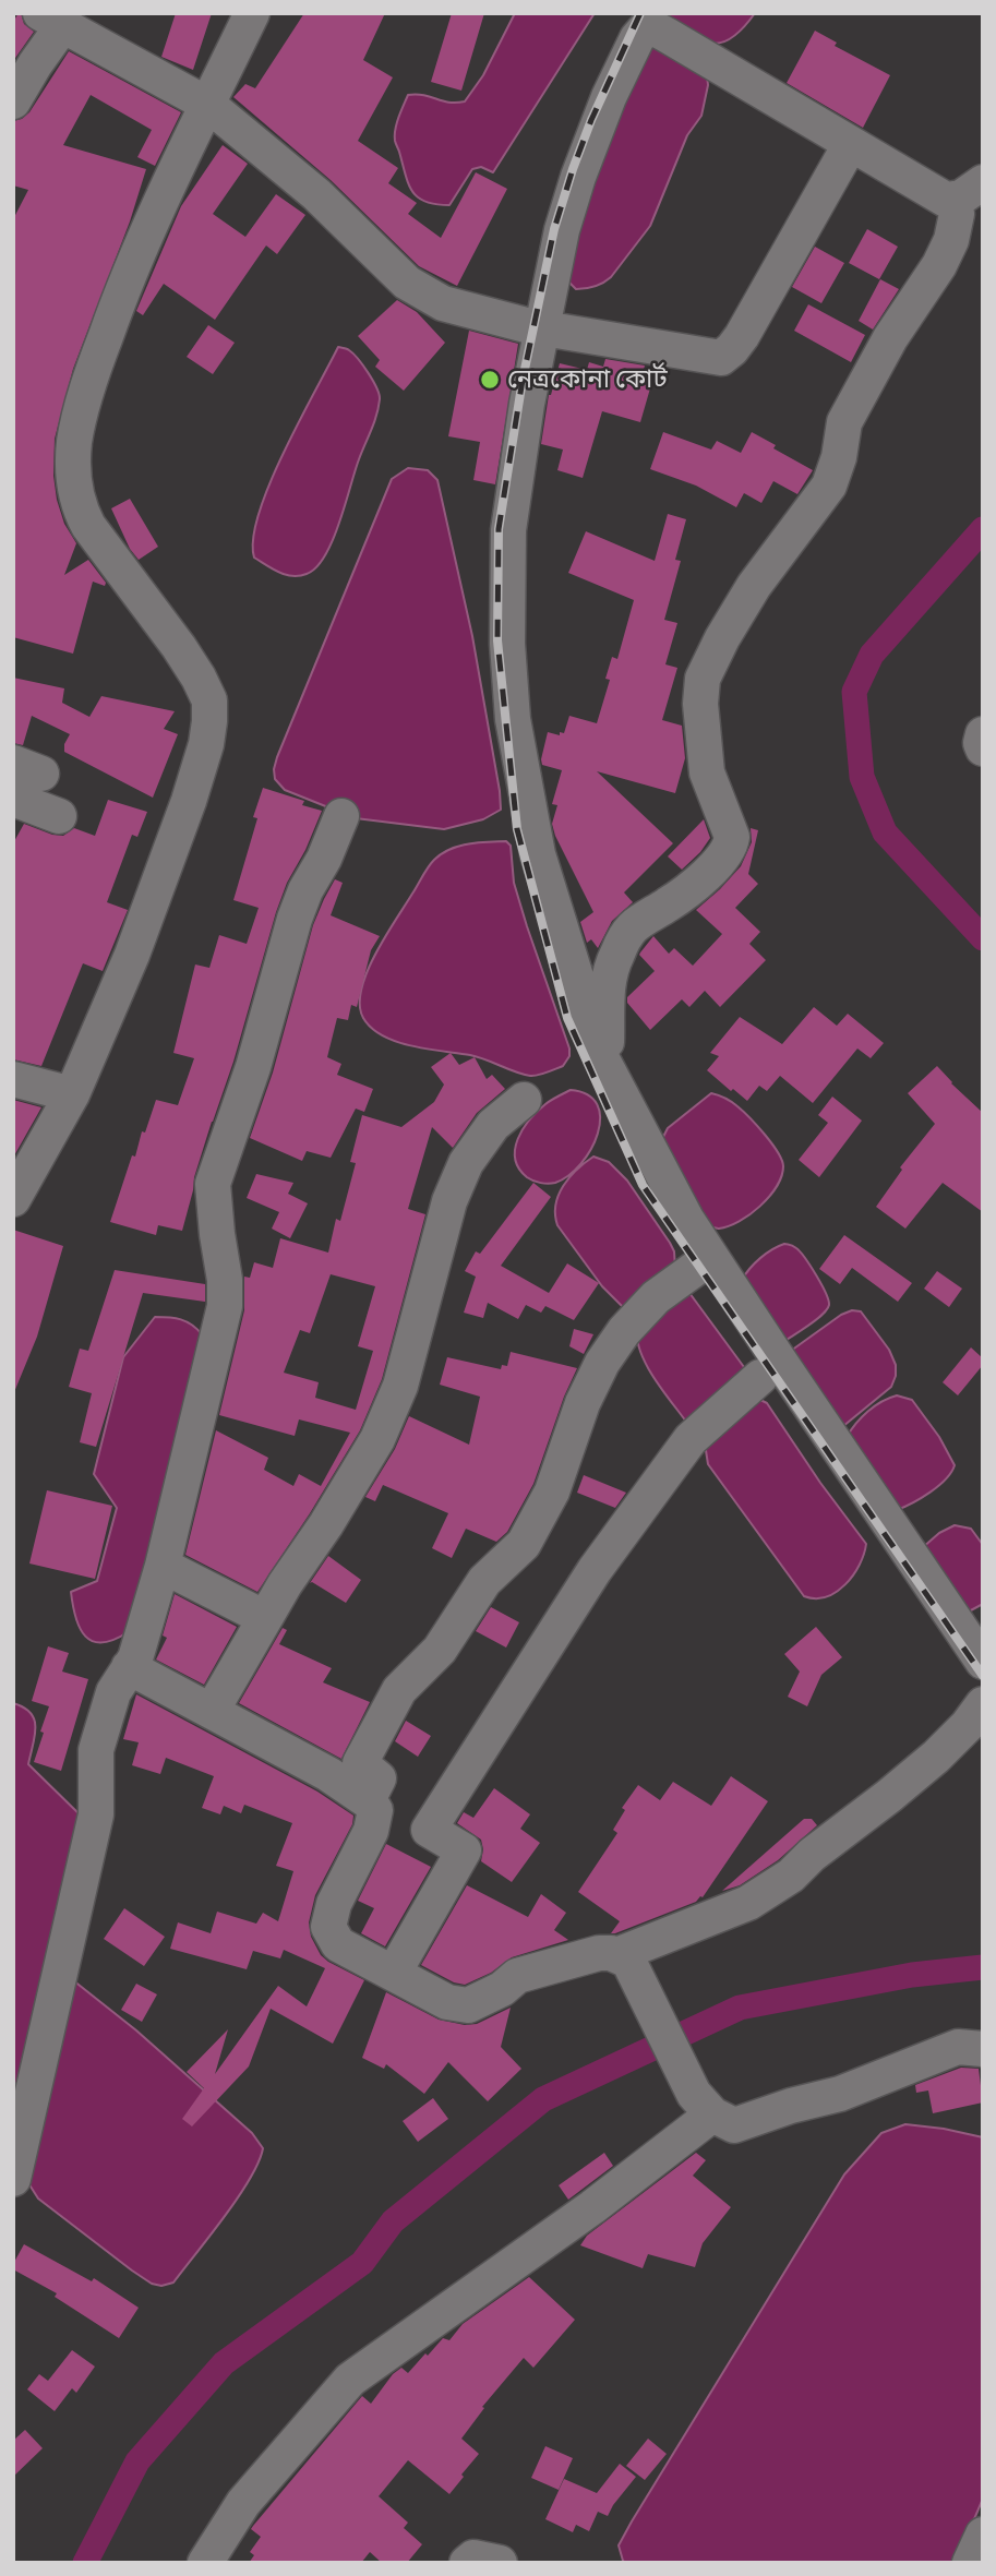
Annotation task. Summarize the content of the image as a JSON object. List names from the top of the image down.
{
  "places": ["নেত্রকোনা কোর্ট"]
}
